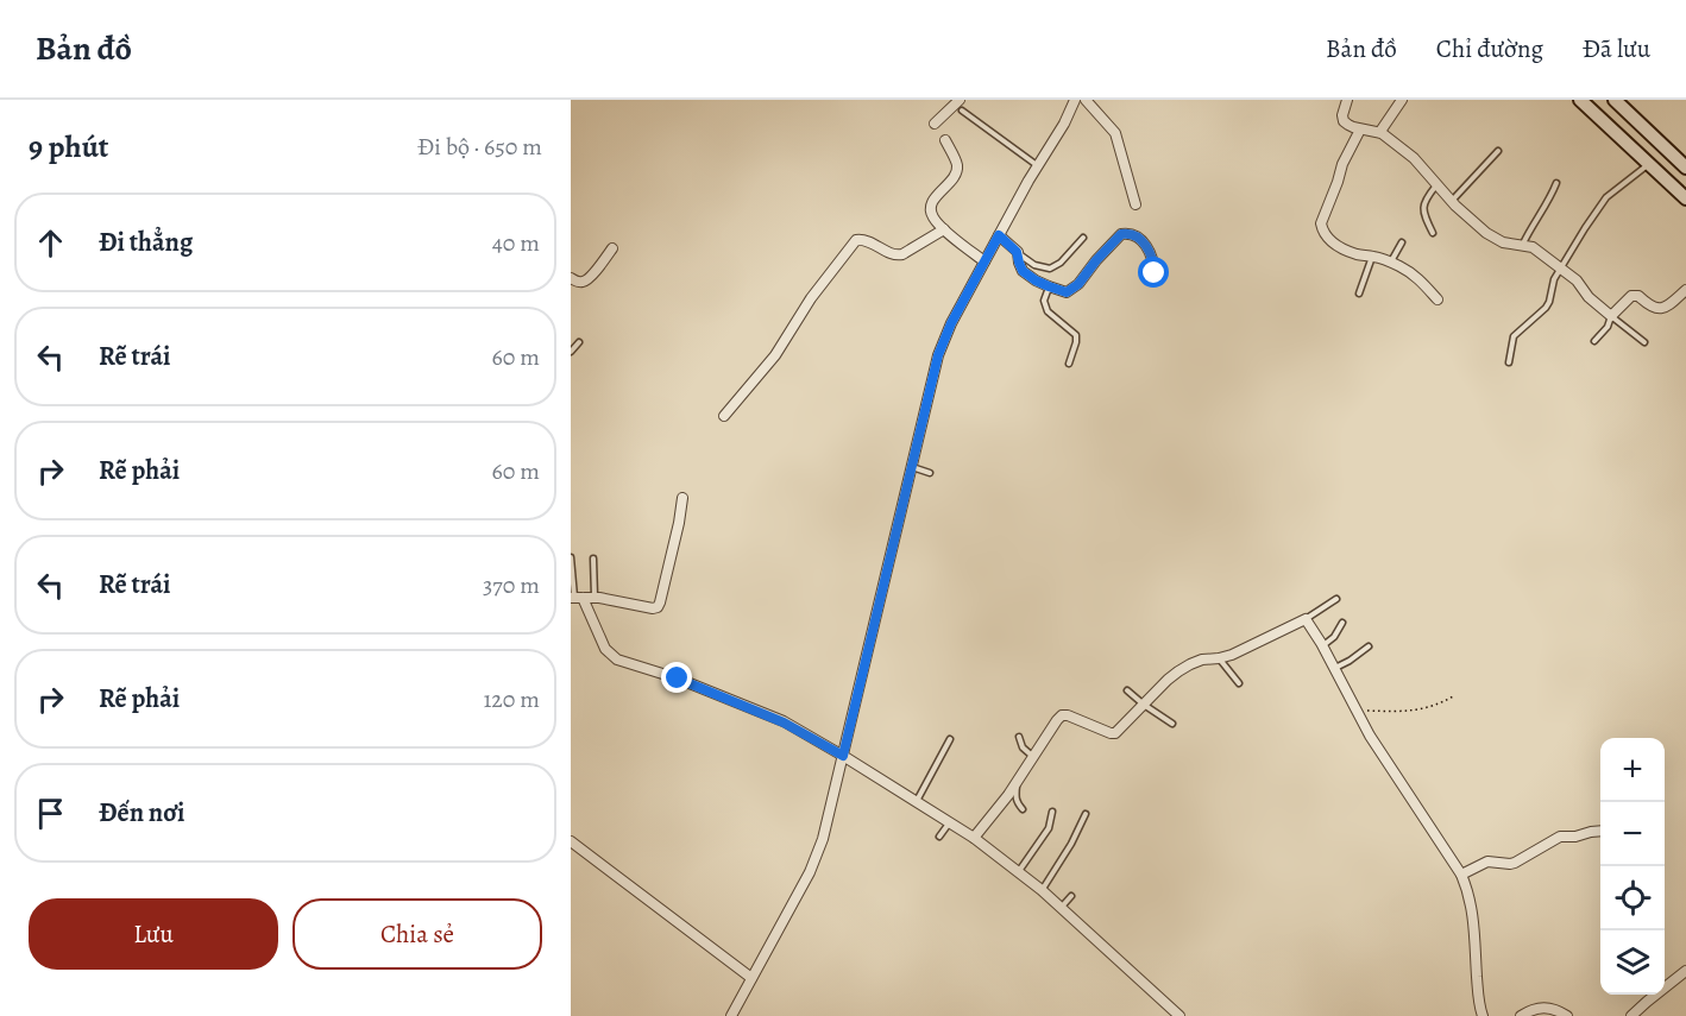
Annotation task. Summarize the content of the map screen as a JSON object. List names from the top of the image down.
{
  "page": {
    "header": "Bản đồ",
    "nav": ["Bản đồ", "Chỉ đường", "Đã lưu"],
    "heading": ["9 phút", "Đi bộ · 650 m"],
    "list": [
      ["Đi thẳng", "40 m"],
      ["Rẽ trái", "60 m"],
      ["Rẽ phải", "60 m"],
      ["Rẽ trái", "370 m"],
      ["Rẽ phải", "120 m"],
      "Đến nơi"
    ],
    "map_buttons": ["+", "−"],
    "buttons": ["Lưu", "Chia sẻ"]
  }
}
